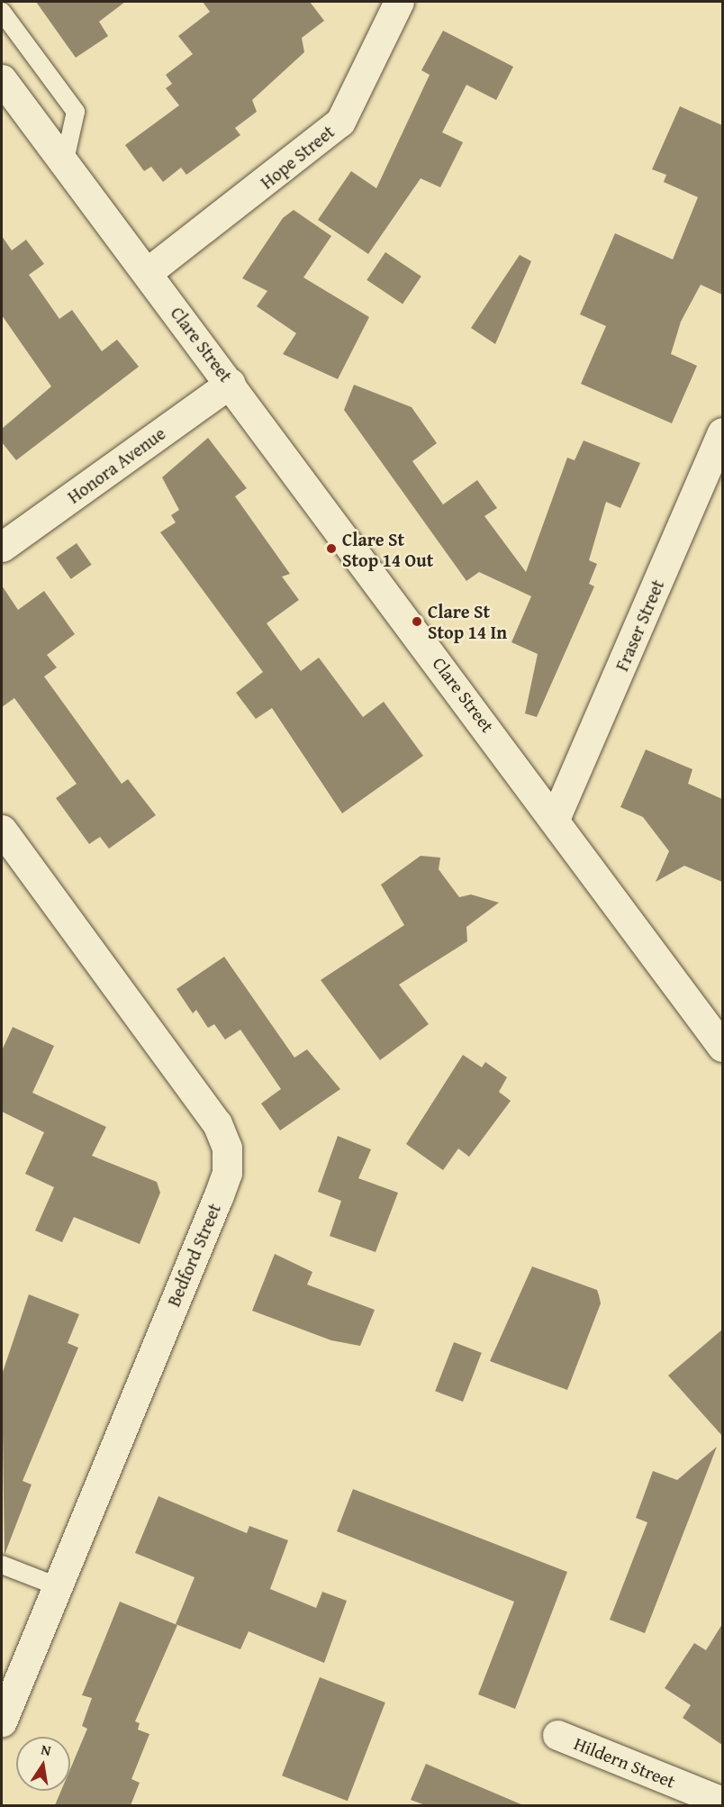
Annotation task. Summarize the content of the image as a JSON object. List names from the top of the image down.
{
  "streets": {
    "street": [
      "Hope Street",
      "Clare Street",
      "Honora Avenue",
      "Fraser Street",
      "Bedford Street",
      "Hildern Street"
    ]
  },
  "crossings": [
    ["Hope Street", "Clare Street"],
    ["Clare Street", "Honora Avenue"],
    ["Clare Street", "Fraser Street"]
  ],
  "places": ["Clare St Stop 14 Out", "Clare St Stop 14 In"],
  "north": "top"
}
